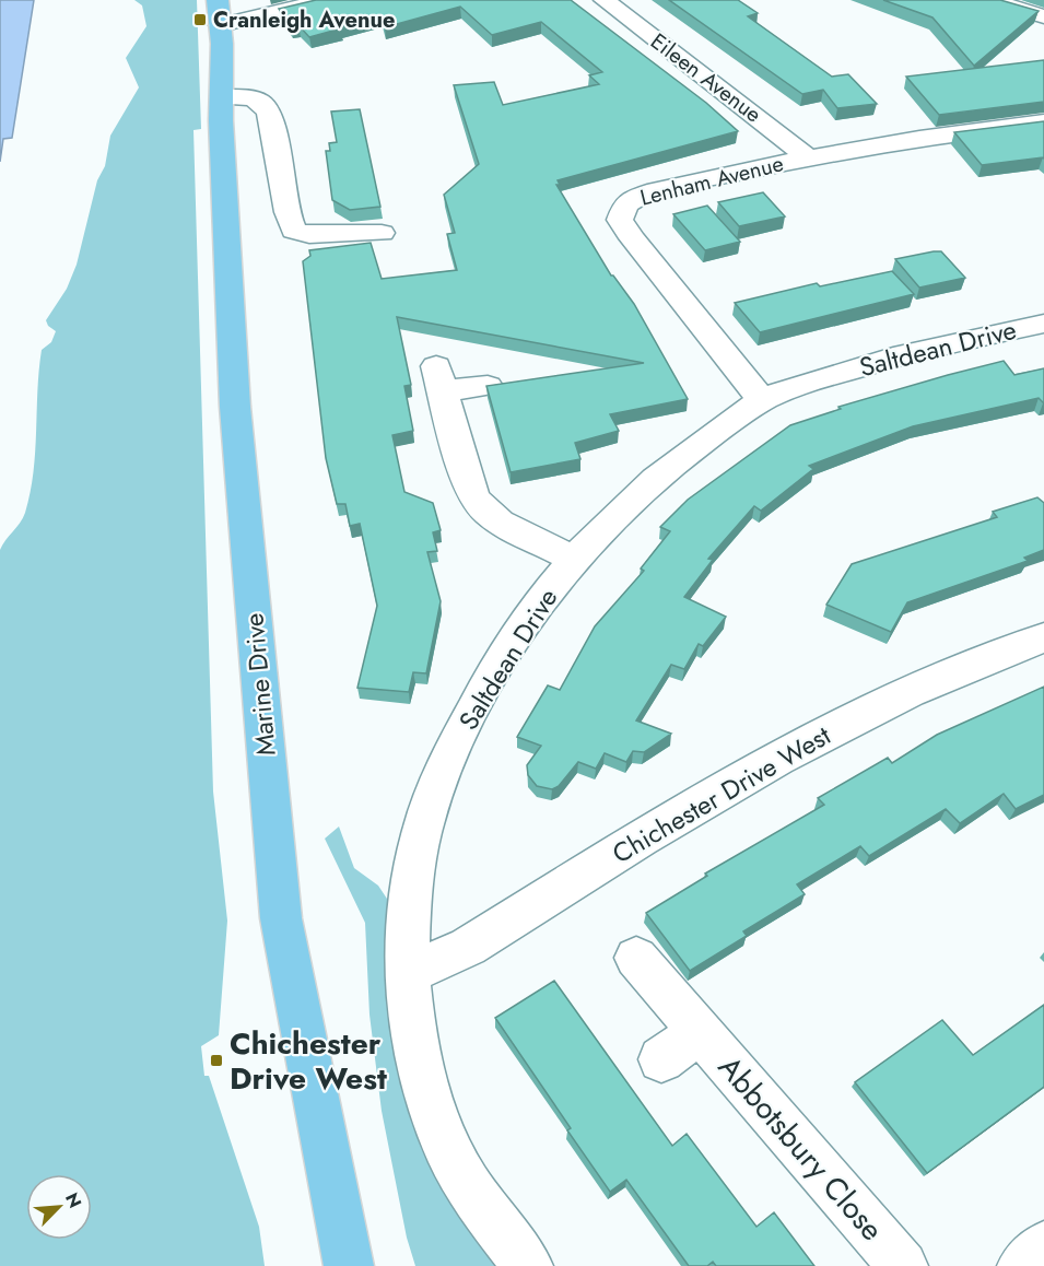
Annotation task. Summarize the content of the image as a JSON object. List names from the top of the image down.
{
  "streets": {
    "main road": ["Marine Drive"],
    "street": [
      "Eileen Avenue",
      "Lenham Avenue",
      "Saltdean Drive",
      "Chichester Drive West",
      "Abbotsbury Close"
    ]
  },
  "crossings": [
    ["Eileen Avenue", "Lenham Avenue"],
    ["Lenham Avenue", "Saltdean Drive"],
    ["Saltdean Drive", "Chichester Drive West"]
  ],
  "places": {
    "transit": ["Cranleigh Avenue", "Chichester Drive West"]
  },
  "north": "top right"
}
